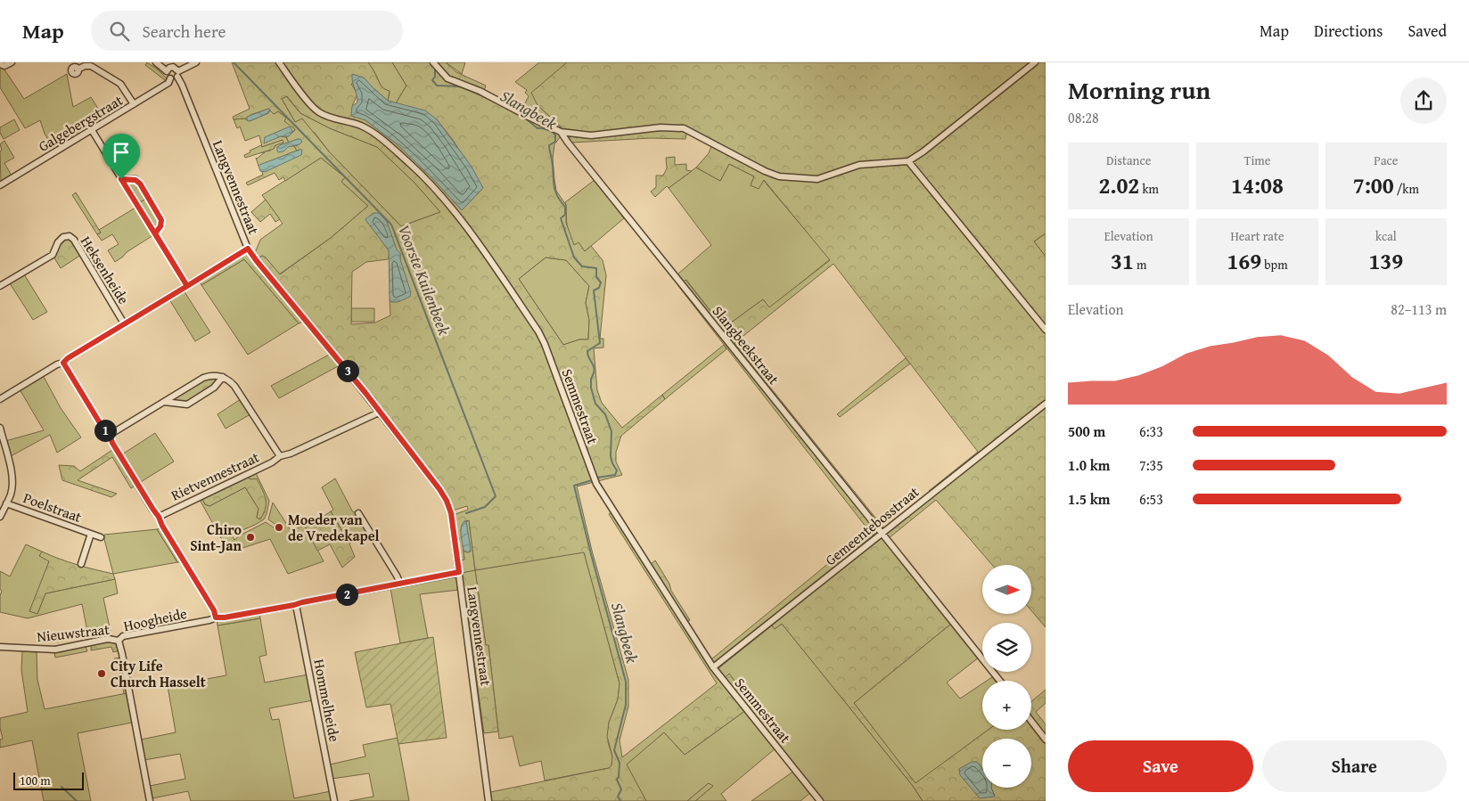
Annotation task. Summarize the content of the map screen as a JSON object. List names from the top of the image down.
{
  "streets": {
    "street": [
      "Galgebergstraat",
      "Langvennestraat",
      "Heksenheide",
      "Slangbeekstraat",
      "Semmestraat",
      "Rietvennestraat",
      "Poelstraat",
      "Gemeentebosstraat",
      "Hoogheide",
      "Nieuwstraat",
      "Hommelheide"
    ]
  },
  "crossings": [
    ["Langvennestraat", "Rietvennestraat"],
    ["Langvennestraat", "Hoogheide"],
    ["Slangbeekstraat", "Gemeentebosstraat"],
    ["Semmestraat", "Gemeentebosstraat"],
    ["Hoogheide", "Nieuwstraat"],
    ["Hoogheide", "Hommelheide"]
  ],
  "water": ["Slangbeek", "Voorste Kuilenbeek"],
  "places": ["Moeder van de Vredekapel", "Chiro Sint-Jan", "City Life Church Hasselt"],
  "scale_bar": "100 m",
  "north": "right",
  "page": {
    "header": "Map",
    "search": "Search here",
    "nav": ["Map", "Directions", "Saved"],
    "heading": ["Morning run", "08:28"],
    "stats": [
      ["Distance", "2.02 km"],
      ["Time", "14:08"],
      ["Pace", "7:00 /km"],
      ["Elevation", "31 m"],
      ["Heart rate", "169 bpm"],
      ["kcal", "139"]
    ],
    "chart": ["Elevation", "82–113 m"],
    "pins": ["3", "1", "2"],
    "list": [
      {
        "name": "500 m",
        "note": "6:33"
      },
      {
        "name": "1.0 km",
        "note": "7:35"
      },
      {
        "name": "1.5 km",
        "note": "6:53"
      }
    ],
    "map_buttons": ["+", "−"],
    "buttons": ["Save", "Share"],
    "scale": "100 m"
  }
}
